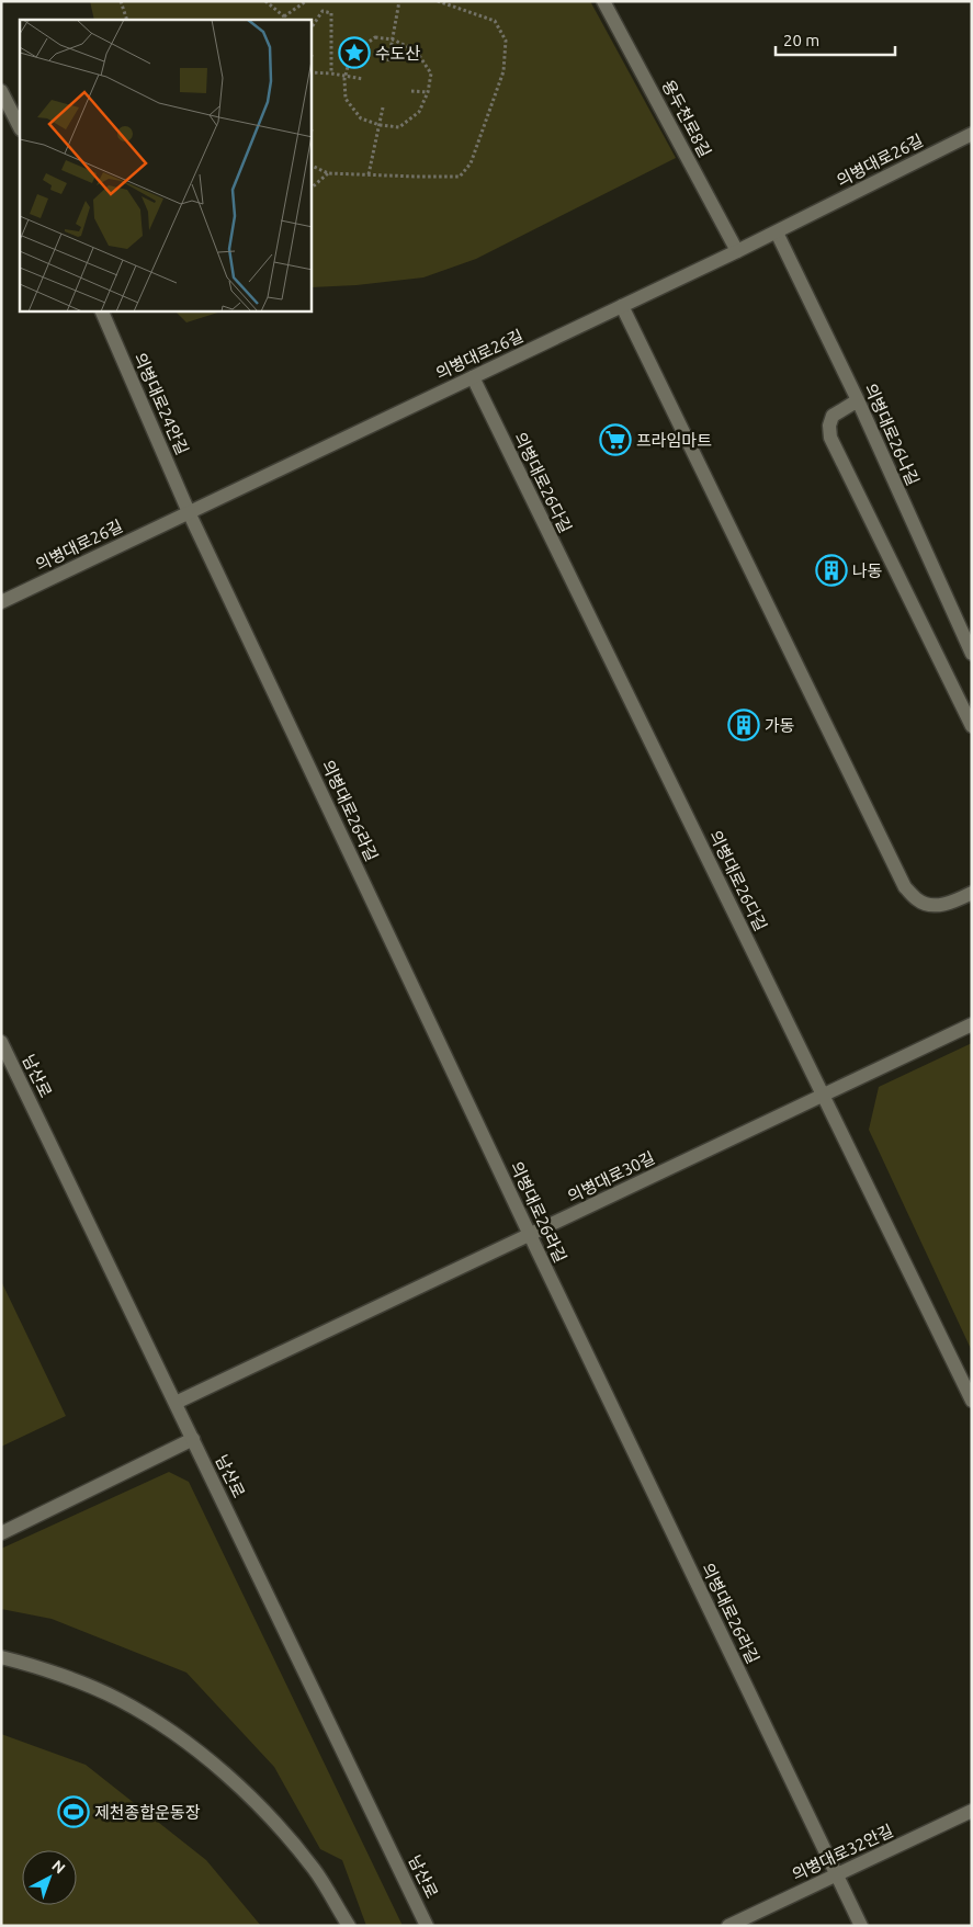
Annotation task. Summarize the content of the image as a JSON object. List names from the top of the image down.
{
  "streets": {
    "street": [
      "용두천로8길",
      "의병대로26길",
      "의병대로24안길",
      "의병대로26나길",
      "의병대로26다길",
      "의병대로26라길",
      "남산로",
      "의병대로30길",
      "의병대로32안길"
    ]
  },
  "crossings": [
    ["용두천로8길", "의병대로26길"],
    ["의병대로26길", "의병대로24안길"],
    ["의병대로26길", "의병대로26나길"],
    ["의병대로26길", "의병대로26다길"],
    ["의병대로26길", "의병대로26라길"],
    ["의병대로24안길", "의병대로26라길"],
    ["의병대로26다길", "의병대로30길"],
    ["의병대로26라길", "의병대로30길"],
    ["의병대로26라길", "의병대로32안길"],
    ["남산로", "의병대로30길"]
  ],
  "places": {
    "place": ["수도산"],
    "supermarket": ["프라임마트"],
    "building": ["나동", "가동"],
    "sports": ["제천종합운동장"]
  },
  "scale_bar": "20 m",
  "north": "top right"
}
